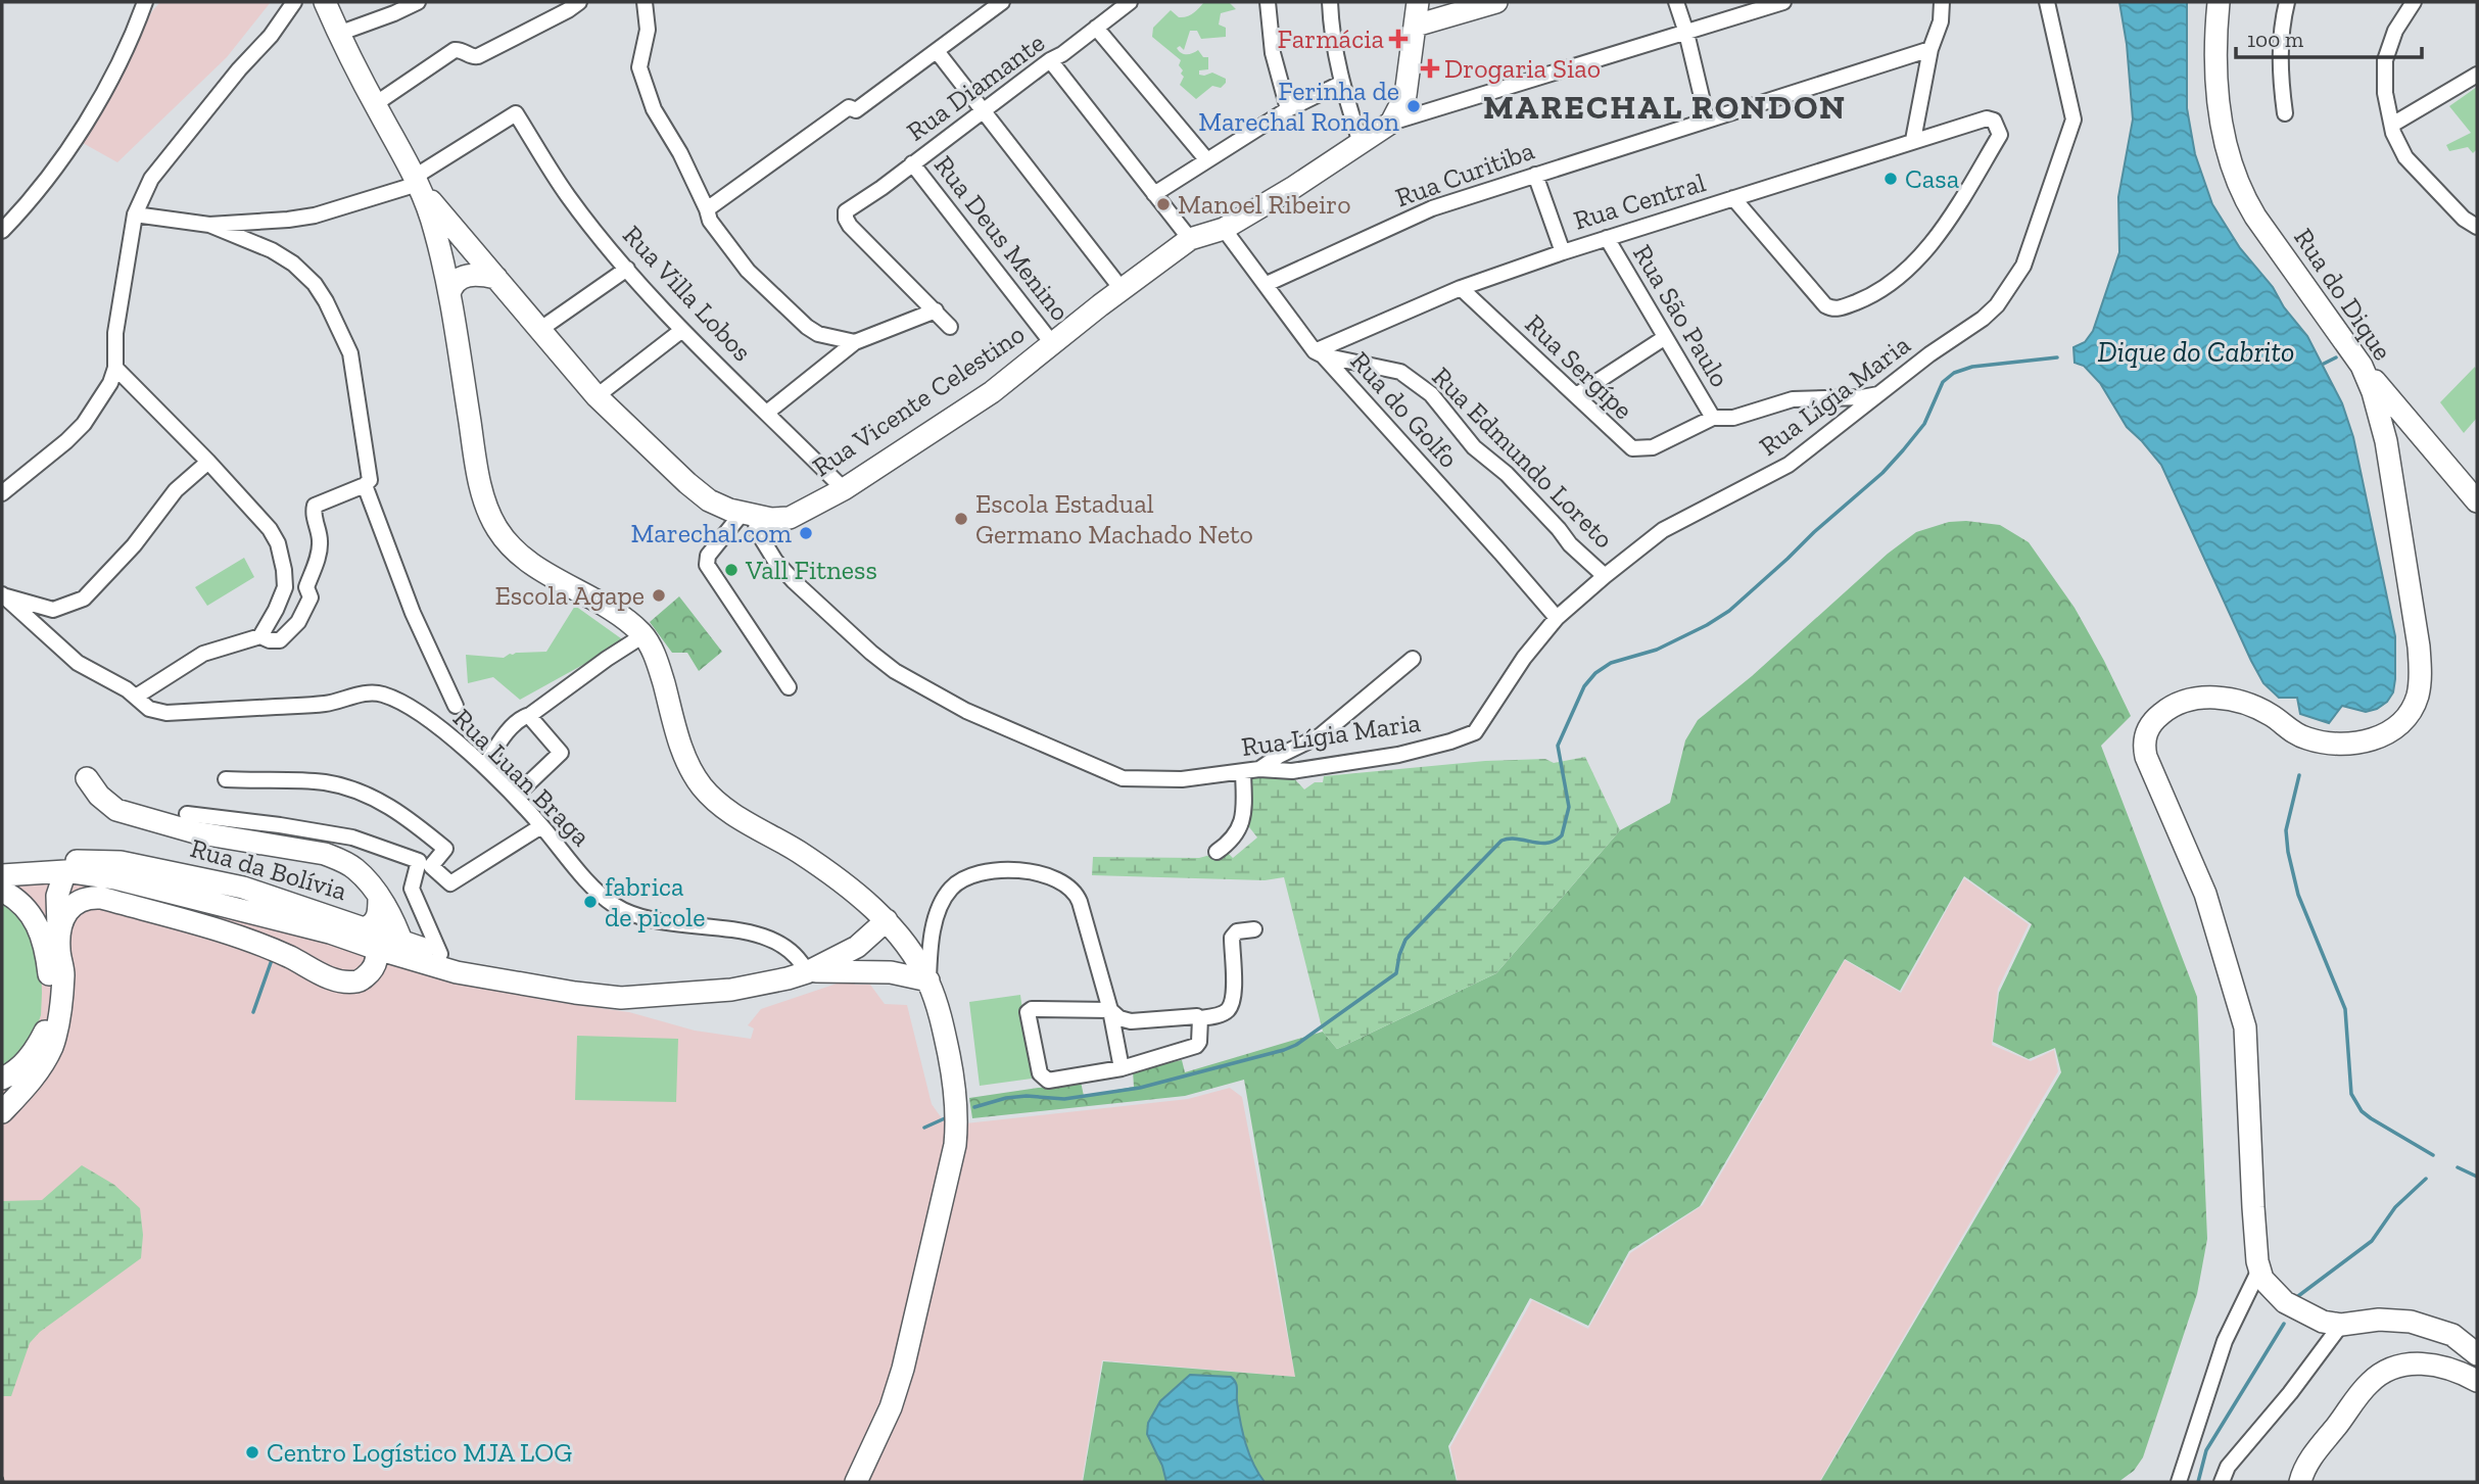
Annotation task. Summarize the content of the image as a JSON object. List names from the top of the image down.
{
  "streets": {
    "main road": ["Rua do Dique", "Rua Vicente Celestino", "Rua da Bolívia"],
    "street": [
      "Rua Diamante",
      "Rua Curitiba",
      "Rua Central",
      "Rua Deus Menino",
      "Rua Villa Lobos",
      "Rua São Paulo",
      "Rua Sergípe",
      "Rua Lígia Maria",
      "Rua do Golfo",
      "Rua Edmundo Loreto",
      "Rua Luan Braga"
    ]
  },
  "crossings": [
    ["Rua Diamante", "Rua Deus Menino"],
    ["Rua Curitiba", "Rua do Golfo"],
    ["Rua Central", "Rua São Paulo"],
    ["Rua Central", "Rua Sergípe"],
    ["Rua Central", "Rua do Golfo"],
    ["Rua Central", "Rua Edmundo Loreto"],
    ["Rua Deus Menino", "Rua Vicente Celestino"],
    ["Rua Villa Lobos", "Rua Vicente Celestino"],
    ["Rua São Paulo", "Rua Sergípe"],
    ["Rua Sergípe", "Rua Lígia Maria"],
    ["Rua Lígia Maria", "Rua Vicente Celestino"],
    ["Rua Lígia Maria", "Rua do Golfo"],
    ["Rua Lígia Maria", "Rua Edmundo Loreto"],
    ["Rua Vicente Celestino", "Rua do Golfo"],
    ["Rua do Golfo", "Rua Edmundo Loreto"],
    ["Rua Luan Braga", "Rua da Bolívia"]
  ],
  "districts": ["MARECHAL RONDON"],
  "water": ["Dique do Cabrito"],
  "places": {
    "health": ["Farmácia", "Drogaria Siao"],
    "other": [
      "Ferinha de Marechal Rondon",
      "Casa",
      "Manoel Ribeiro",
      "Escola Estadual Germano Machado Neto",
      "Marechal.com",
      "Vall Fitness",
      "Escola Agape",
      "fabrica de picole",
      "Centro Logístico MJA LOG"
    ]
  },
  "scale_bar": "100 m"
}
